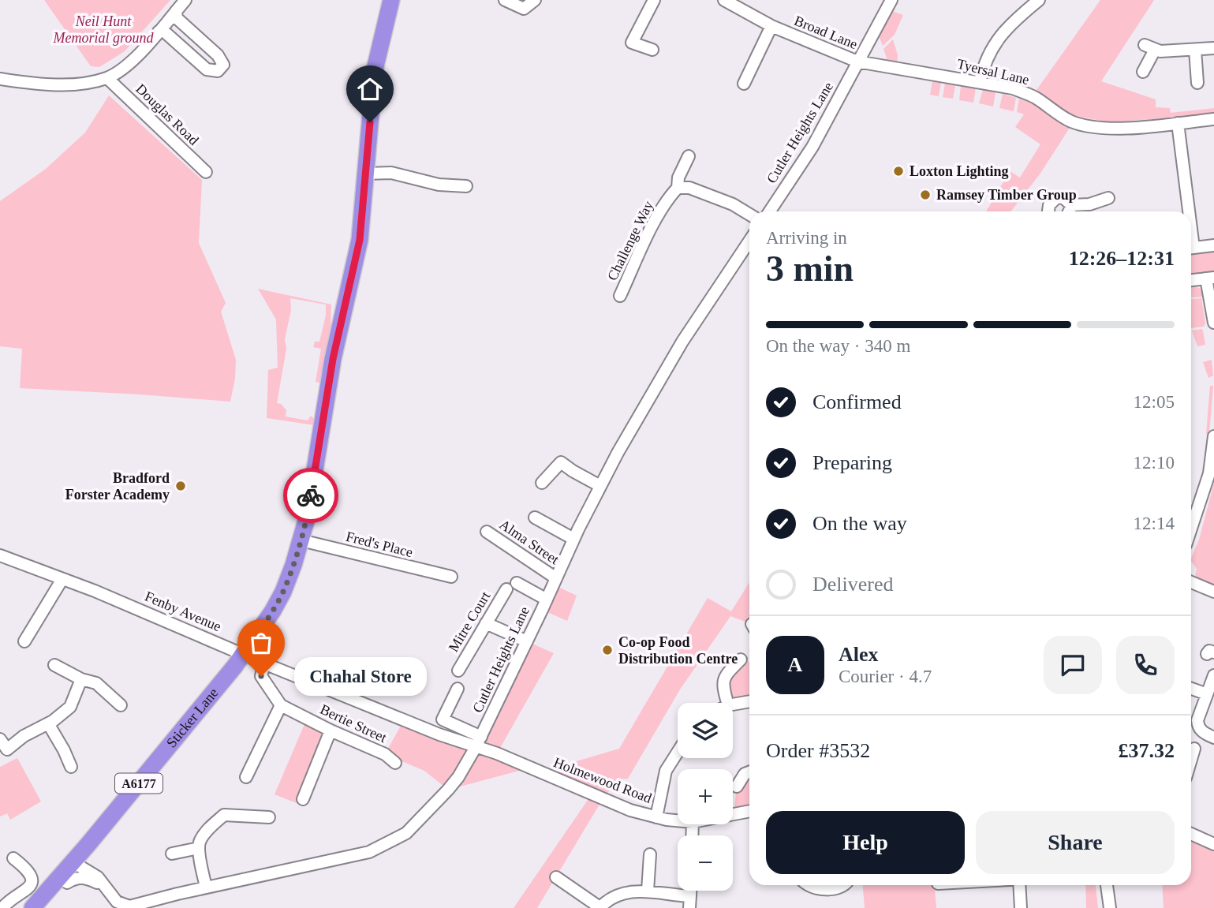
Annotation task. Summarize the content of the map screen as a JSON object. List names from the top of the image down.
{
  "streets": {
    "highway": ["Sticker Lane", "A6177"],
    "street": [
      "Broad Lane",
      "Tyersal Lane",
      "Douglas Road",
      "Cutler Heights Lane",
      "Challenge Way",
      "Alma Street",
      "Fred's Place",
      "Fenby Avenue",
      "Mitre Court",
      "Bertie Street",
      "Holmewood Road"
    ]
  },
  "crossings": [
    ["Broad Lane", "Tyersal Lane"],
    ["Broad Lane", "Cutler Heights Lane"],
    ["Tyersal Lane", "Cutler Heights Lane"],
    ["Cutler Heights Lane", "Alma Street"],
    ["Cutler Heights Lane", "Fenby Avenue"],
    ["Cutler Heights Lane", "Mitre Court"],
    ["Cutler Heights Lane", "Sticker Lane"],
    ["Cutler Heights Lane", "Holmewood Road"],
    ["Fred's Place", "Sticker Lane"],
    ["Fenby Avenue", "Sticker Lane"],
    ["Fenby Avenue", "Bertie Street"],
    ["Fenby Avenue", "Holmewood Road"]
  ],
  "parks": ["Neil Hunt Memorial ground"],
  "places": [
    "Loxton Lighting",
    "Ramsey Timber Group",
    "Bradford Forster Academy",
    "Co-op Food Distribution Centre",
    "Chahal Store"
  ],
  "page": {
    "heading": ["3 min", "Arriving in", "12:26–12:31"],
    "panel": [
      "Alex",
      "Courier · 4.7",
      "Order #3532",
      "£37.32"
    ],
    "bar": "On the way · 340 m",
    "list": [
      ["Confirmed", "12:05"],
      ["Preparing", "12:10"],
      ["On the way", "12:14"],
      "Delivered"
    ],
    "round": "A",
    "bubble": "Chahal Store",
    "map_buttons": ["+", "−"],
    "buttons": ["Help", "Share"]
  }
}
